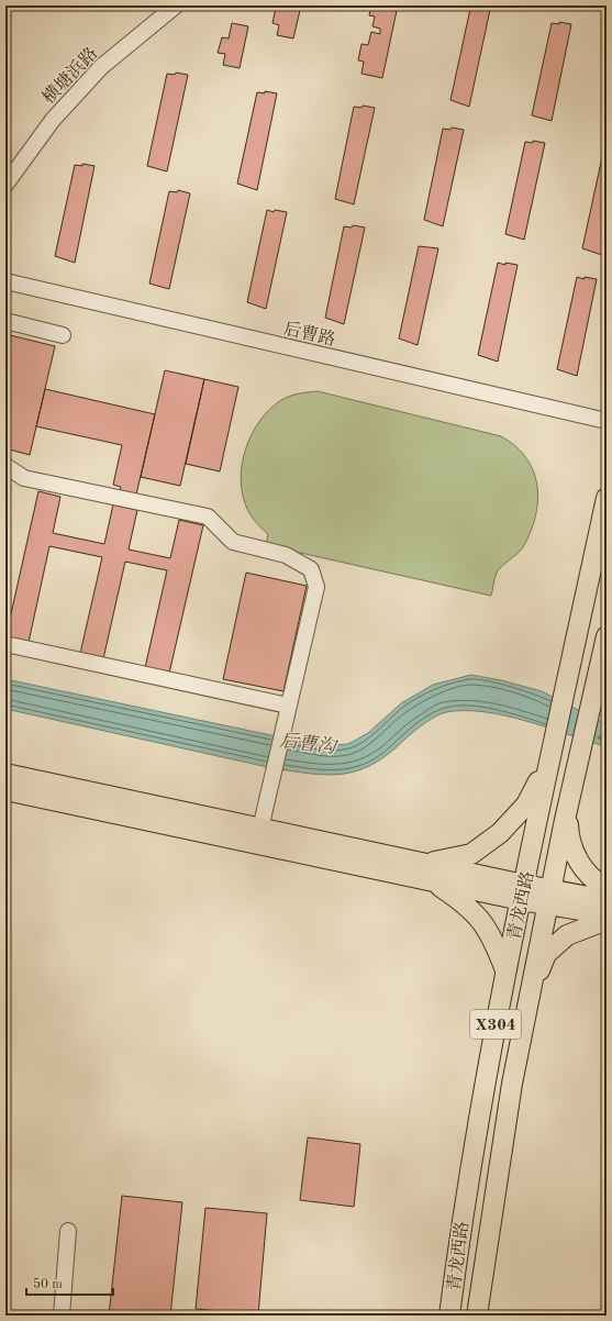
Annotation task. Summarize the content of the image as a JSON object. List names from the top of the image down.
{
  "streets": {
    "main road": ["青龙西路", "X304"],
    "street": ["横塘浜路", "后曹路"]
  },
  "water": ["后曹沟"],
  "scale_bar": "50 m"
}
